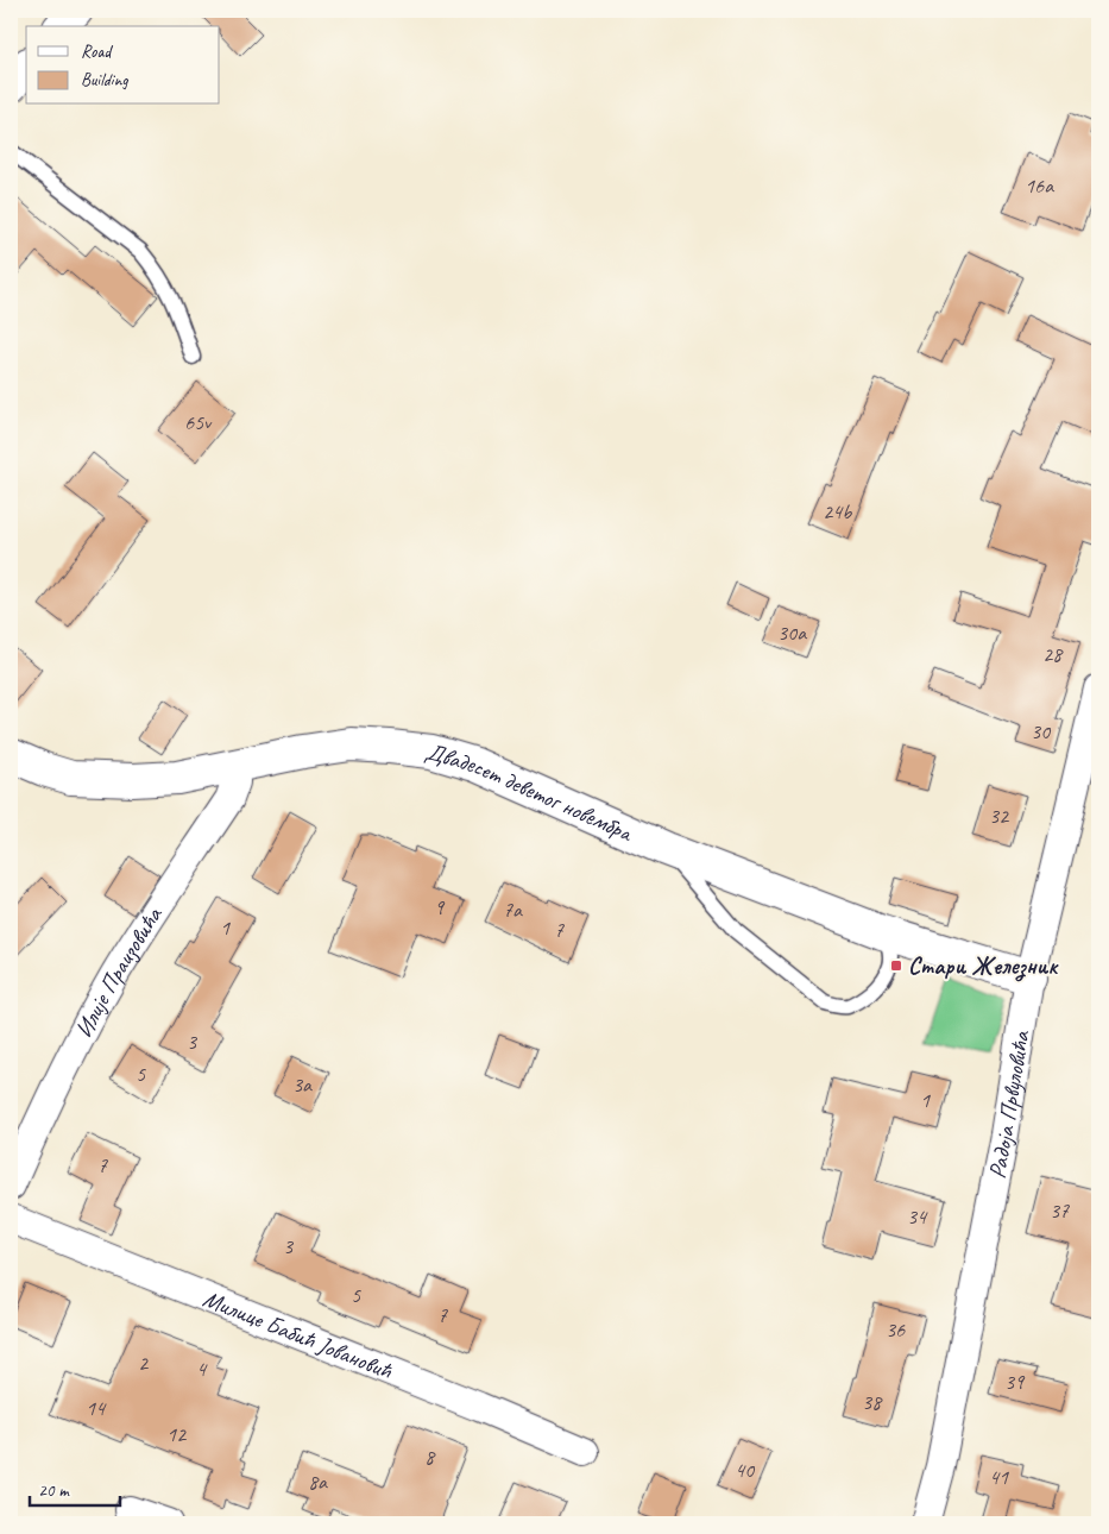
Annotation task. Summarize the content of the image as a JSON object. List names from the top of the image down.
{
  "streets": {
    "street": [
      "Двадесет деветог новембра",
      "Илије Праизовића",
      "Радоја Првуловића",
      "Милице Бабић Јовановић"
    ]
  },
  "crossings": [
    ["Двадесет деветог новембра", "Илије Праизовића"],
    ["Двадесет деветог новембра", "Радоја Првуловића"]
  ],
  "places": {
    "transit": ["Стари Железник"]
  },
  "house_numbers": [
    "16a",
    "65v",
    "24b",
    "30a",
    "28",
    "30",
    "32",
    "9",
    "7a",
    "1",
    "7",
    "3",
    "5",
    "3a",
    "1",
    "7",
    "37",
    "34",
    "3",
    "5",
    "7",
    "36",
    "2",
    "4",
    "39",
    "38",
    "14",
    "12",
    "8",
    "40",
    "41",
    "8a"
  ],
  "legend": ["Road", "Building"],
  "scale_bar": "20 m"
}
